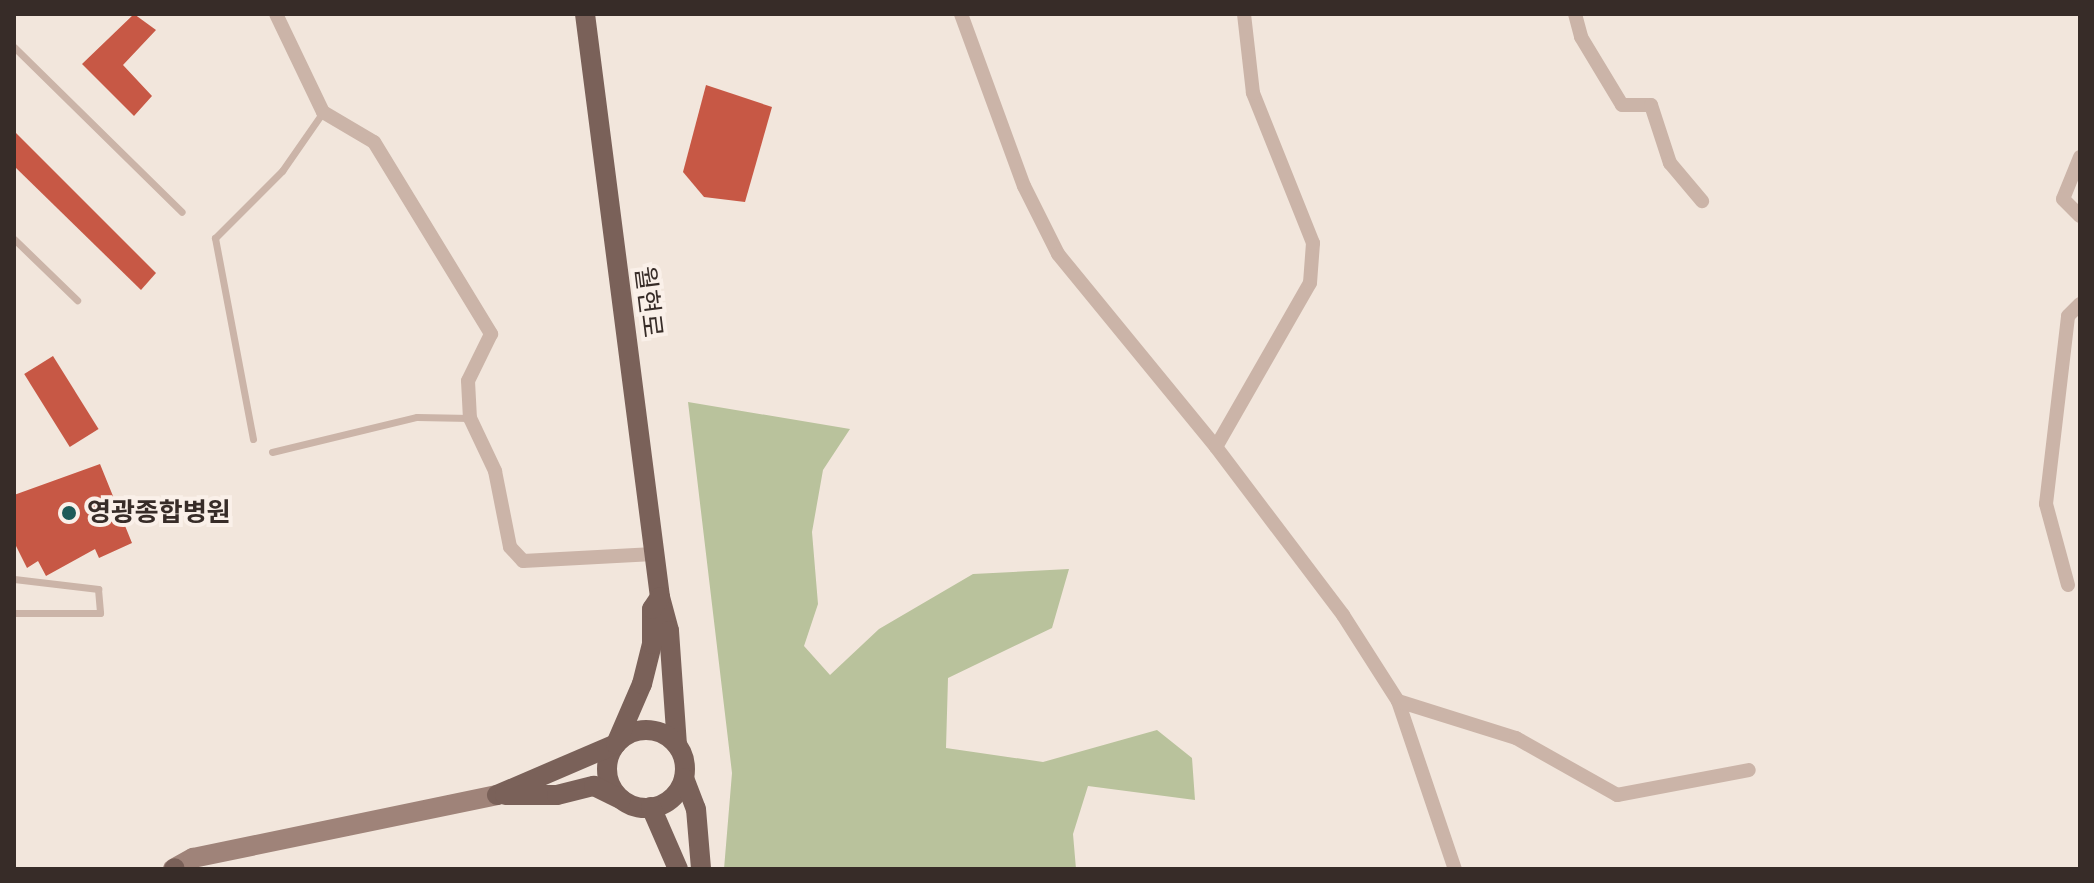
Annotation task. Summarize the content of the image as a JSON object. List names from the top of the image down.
{
  "streets": {
    "main road": ["월현로"]
  },
  "places": ["영광종합병원"]
}
